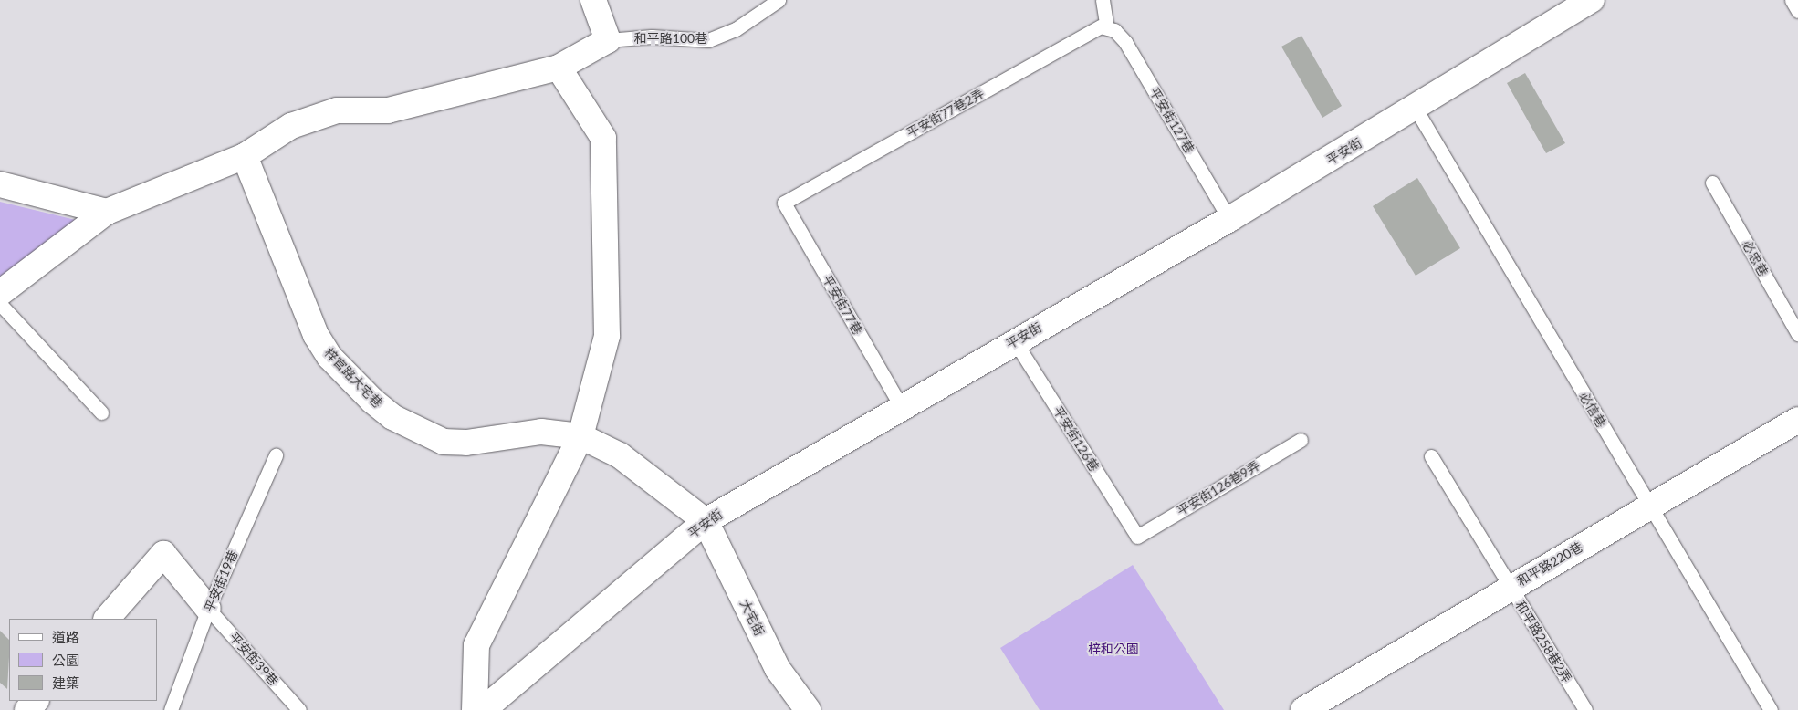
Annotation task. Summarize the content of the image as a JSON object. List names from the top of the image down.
{
  "streets": {
    "street": [
      "平安街",
      "梓官路大宅巷",
      "和平路220巷",
      "大宅街"
    ],
    "lane": [
      "和平路100巷",
      "平安街77巷2弄",
      "平安街127巷",
      "必忠巷",
      "平安街77巷",
      "必信巷",
      "平安街126巷",
      "平安街126巷9弄",
      "平安街19巷",
      "和平路258巷2弄",
      "平安街39巷"
    ]
  },
  "crossings": [
    ["平安街77巷2弄", "平安街127巷"],
    ["平安街77巷2弄", "平安街77巷"],
    ["平安街127巷", "平安街"],
    ["平安街", "平安街77巷"],
    ["平安街", "梓官路大宅巷"],
    ["平安街", "必信巷"],
    ["平安街", "平安街126巷"],
    ["平安街", "大宅街"],
    ["梓官路大宅巷", "大宅街"],
    ["必信巷", "和平路220巷"],
    ["平安街126巷", "平安街126巷9弄"],
    ["和平路220巷", "和平路258巷2弄"],
    ["平安街19巷", "平安街39巷"]
  ],
  "parks": ["梓和公園"],
  "legend": ["道路", "公園", "建築"]
}
